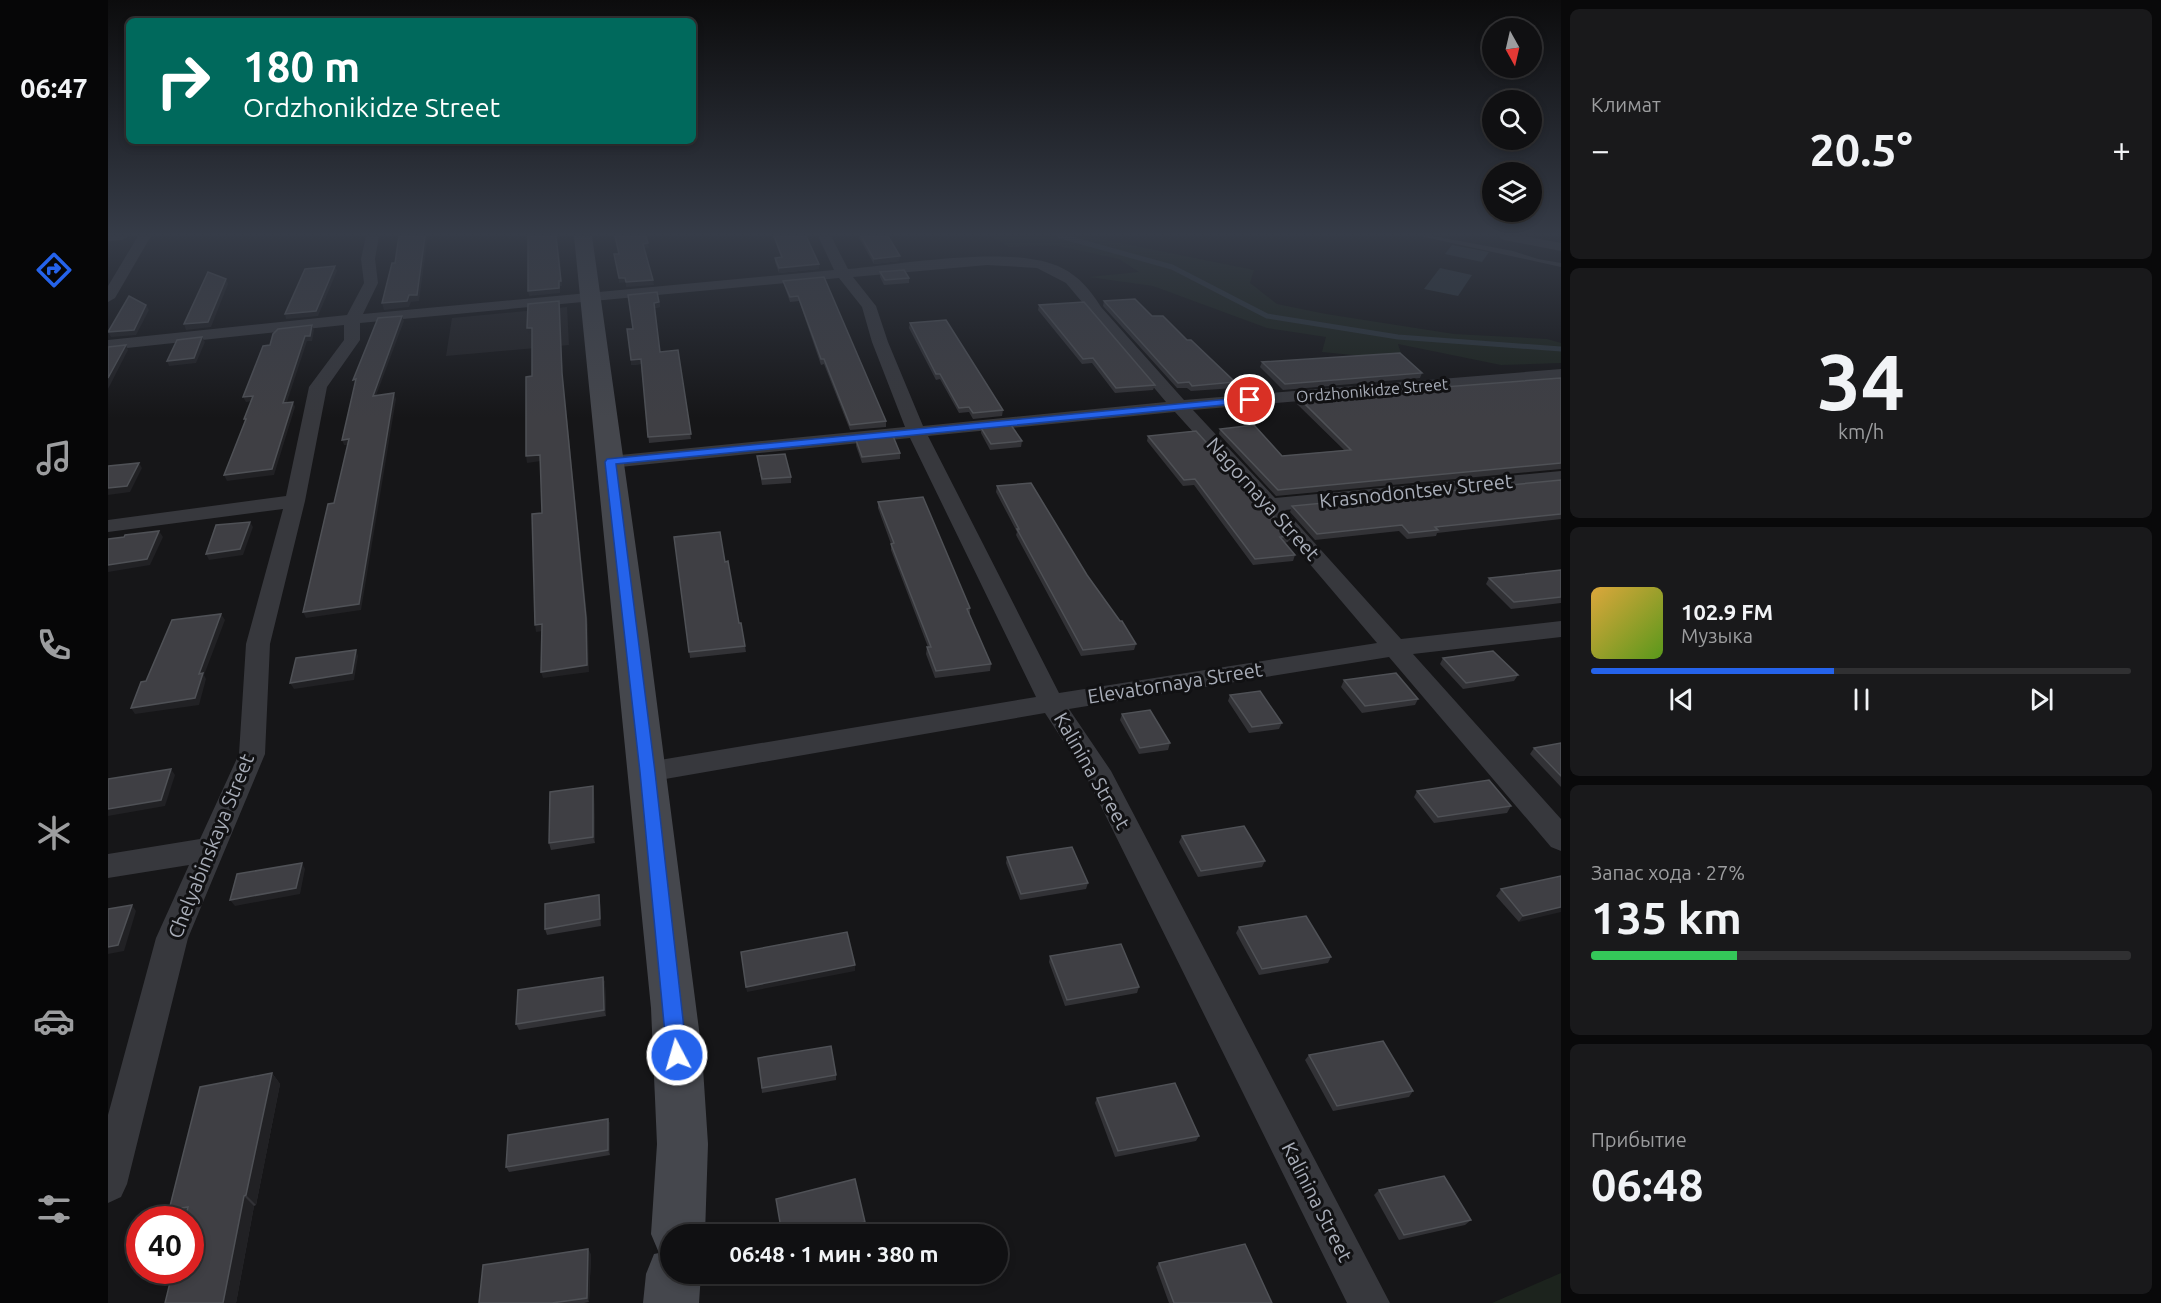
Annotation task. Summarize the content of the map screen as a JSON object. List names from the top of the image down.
{
  "streets": {
    "street": [
      "Ordzhonikidze Street",
      "Krasnodontsev Street",
      "Nagornaya Street",
      "Elevatornaya Street",
      "Kalinina Street",
      "Chelyabinskaya Street"
    ]
  },
  "crossings": [
    ["Ordzhonikidze Street", "Nagornaya Street"],
    ["Ordzhonikidze Street", "Kalinina Street"],
    ["Krasnodontsev Street", "Nagornaya Street"],
    ["Nagornaya Street", "Elevatornaya Street"],
    ["Nagornaya Street", "Chelyabinskaya Street"],
    ["Elevatornaya Street", "Kalinina Street"]
  ],
  "north": "bottom",
  "page": {
    "tabs": "06:47",
    "tile": [
      "Климат",
      ["34", "km/h"],
      ["Запас хода · 27%", "135 km"],
      ["Прибытие", "06:48"]
    ],
    "turn": ["180 m", "Ordzhonikidze Street"],
    "heat": ["−", "20.5°", "+"],
    "song": ["102.9 FM", "Музыка"],
    "limit": "40",
    "trip": "06:48 · 1 мин · 380 m"
  }
}
